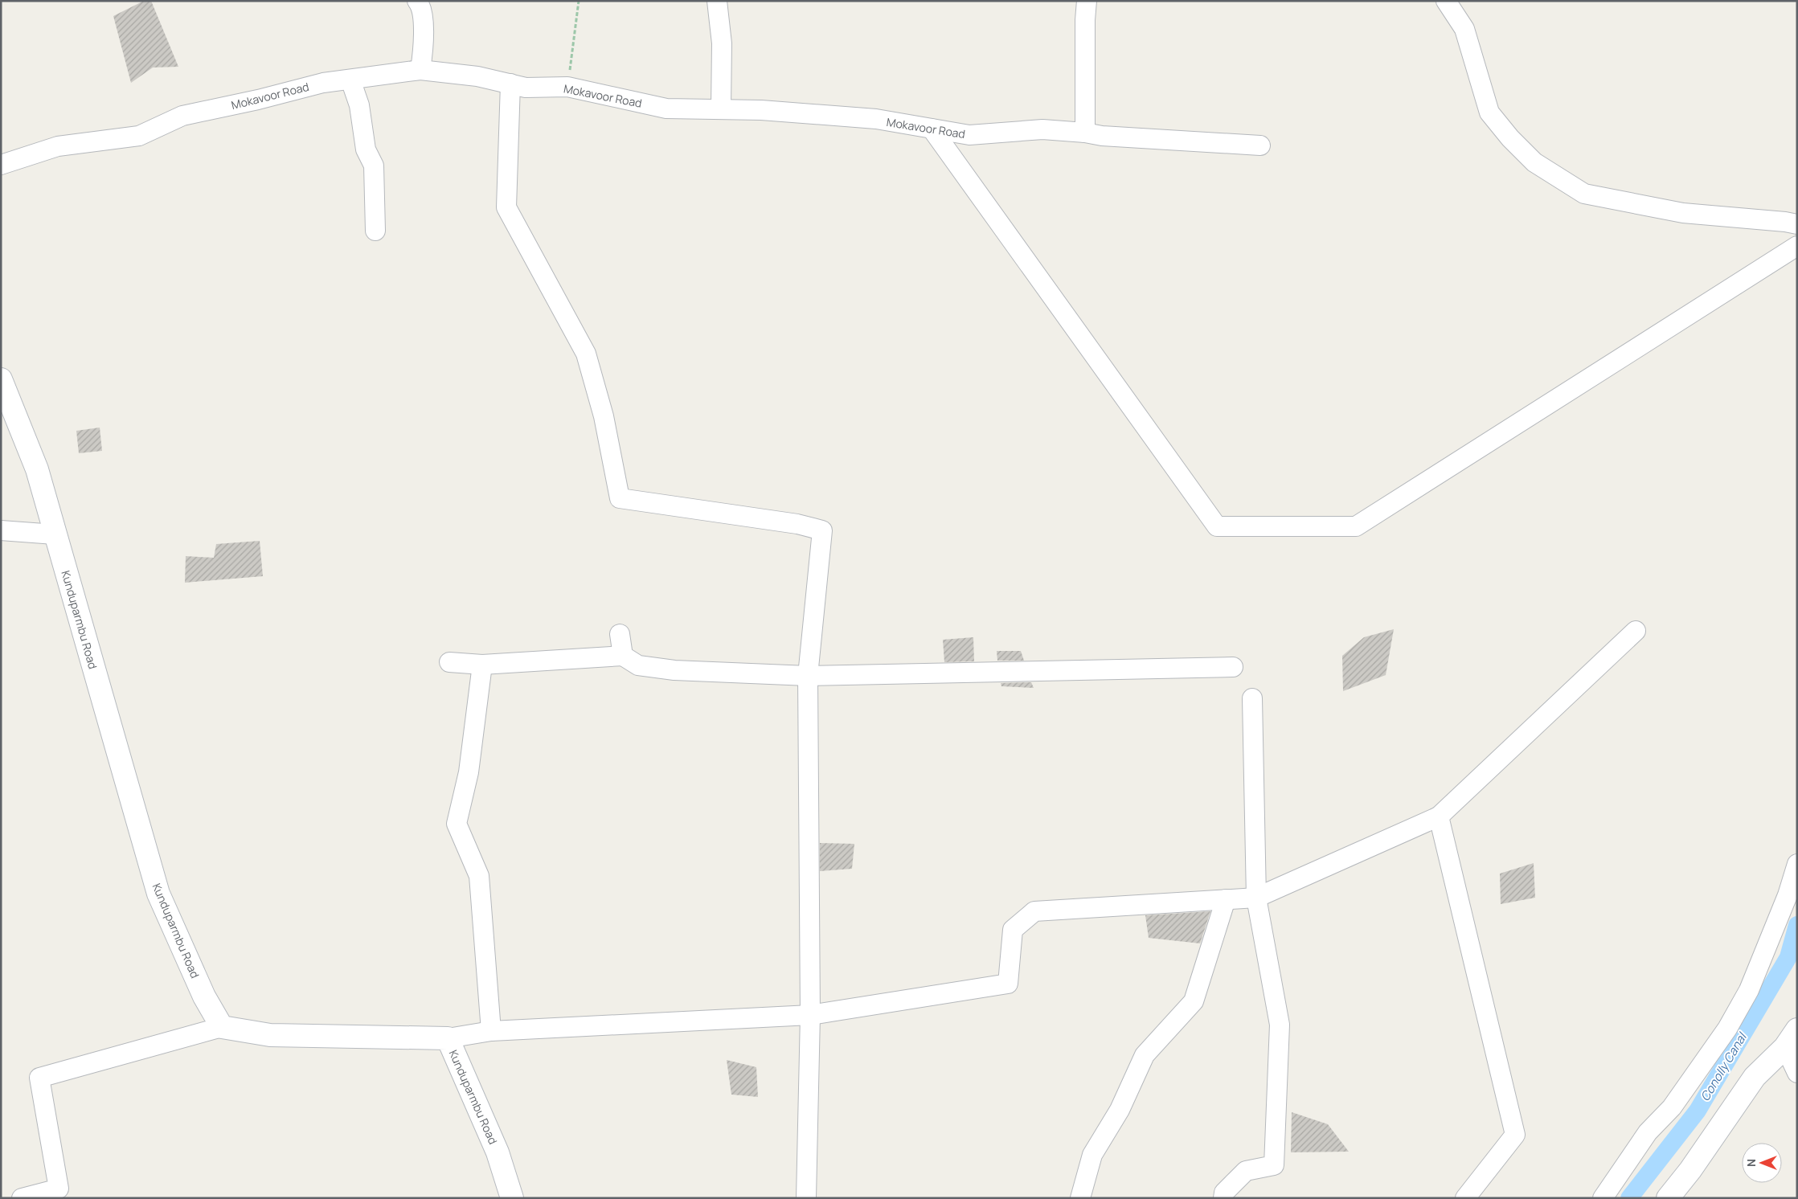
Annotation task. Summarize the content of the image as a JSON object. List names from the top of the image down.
{
  "streets": {
    "main road": ["Kunduparmbu Road"],
    "street": ["Mokavoor Road"]
  },
  "water": ["Conolly Canal"],
  "north": "left"
}
